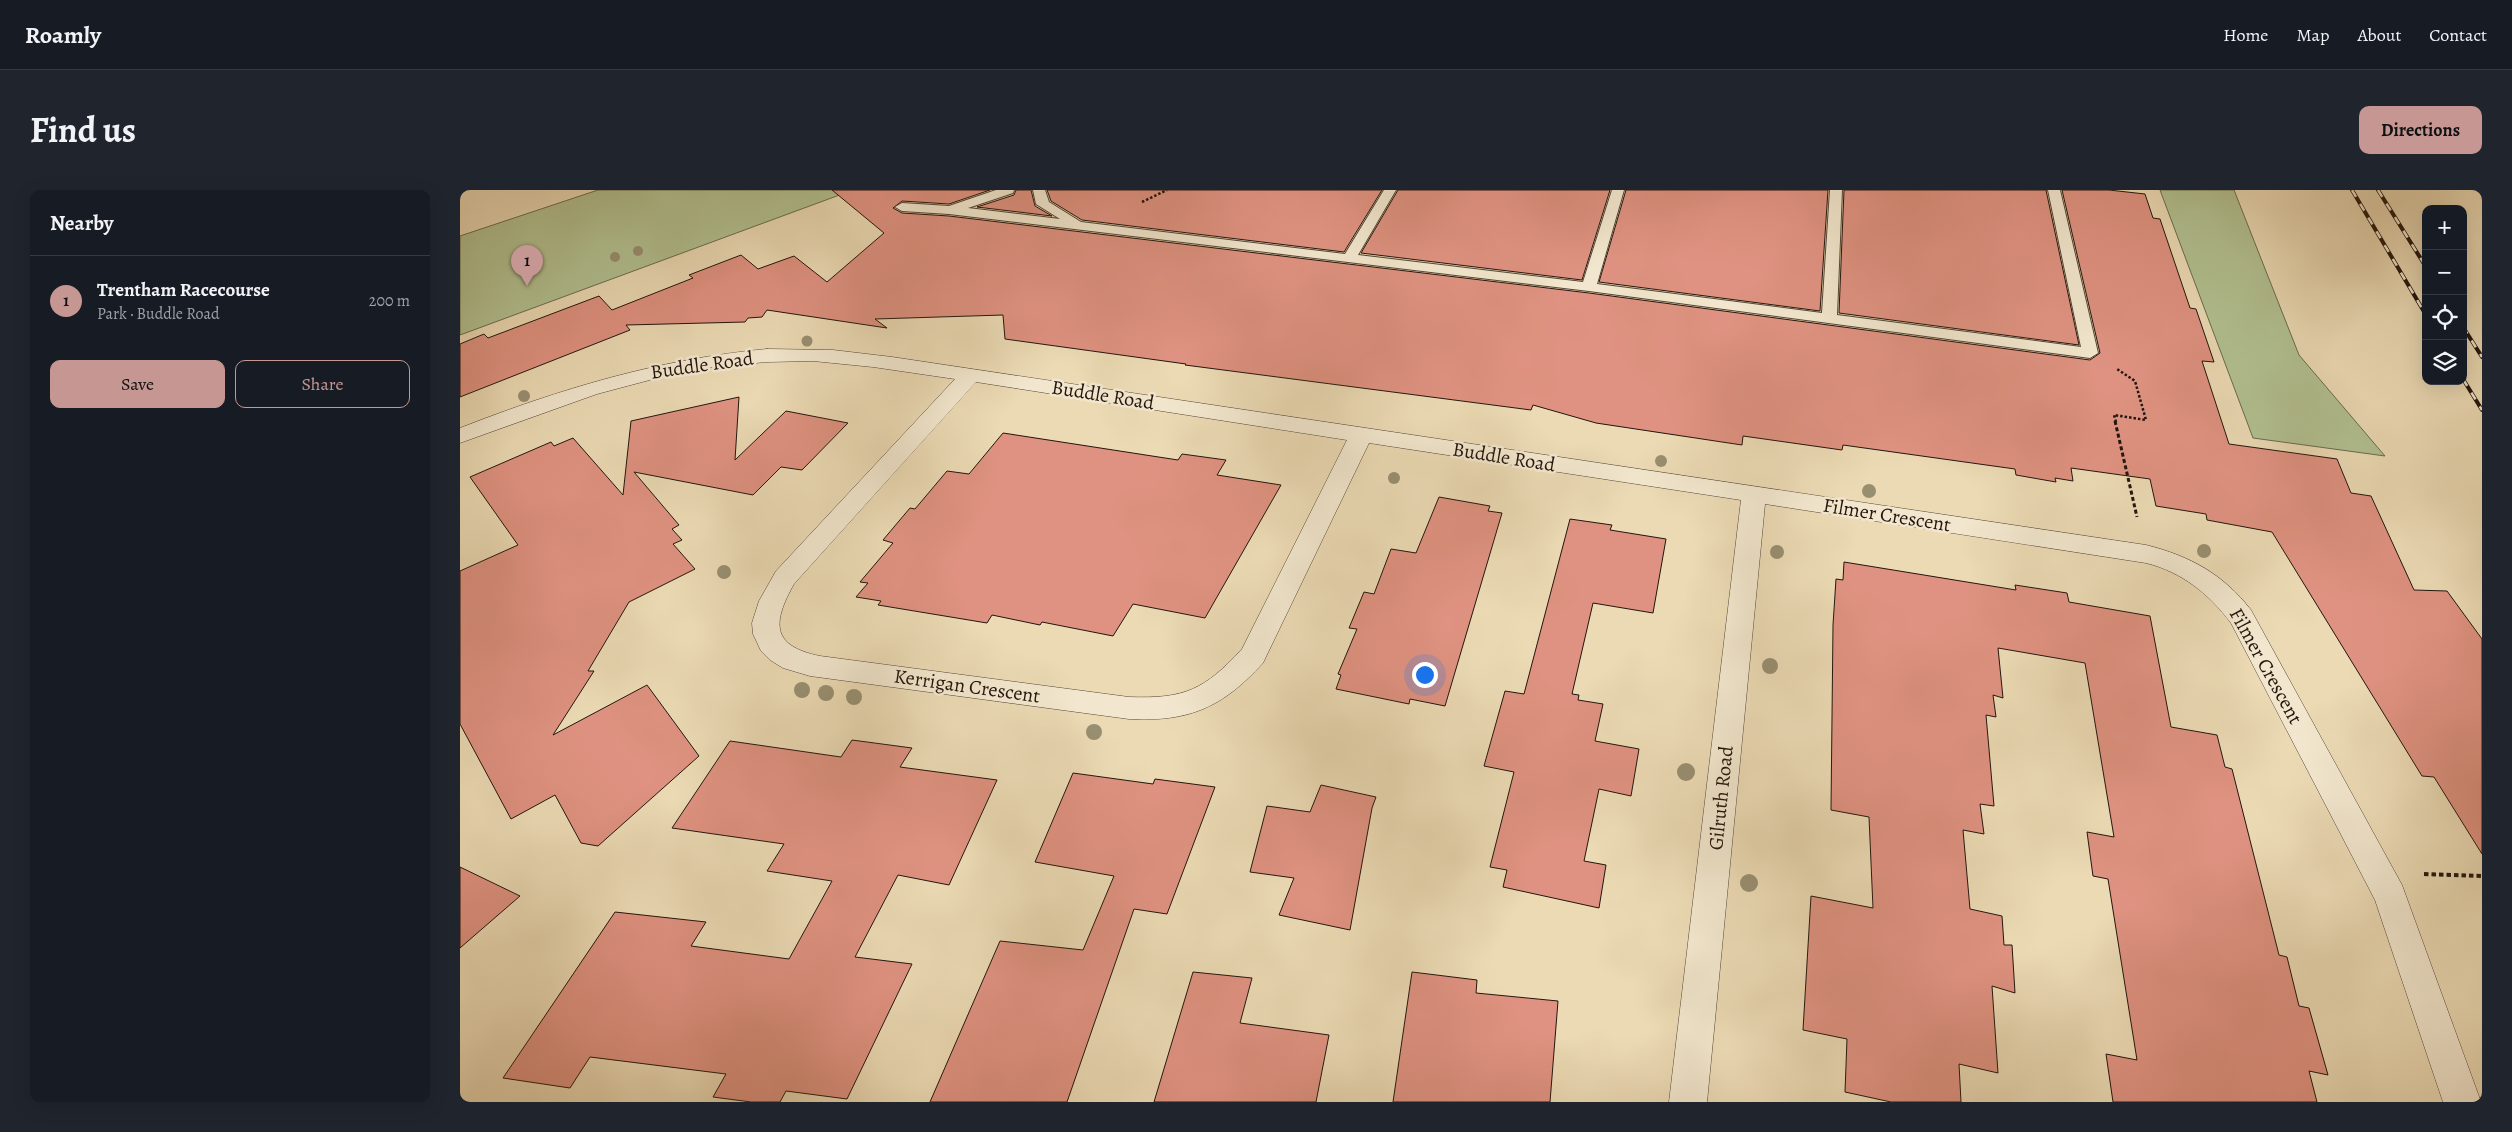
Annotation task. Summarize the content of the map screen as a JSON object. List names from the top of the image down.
{
  "streets": {
    "street": [
      "Buddle Road",
      "Filmer Crescent",
      "Kerrigan Crescent",
      "Gilruth Road"
    ]
  },
  "crossings": [
    ["Buddle Road", "Filmer Crescent"],
    ["Buddle Road", "Kerrigan Crescent"],
    ["Buddle Road", "Gilruth Road"],
    ["Filmer Crescent", "Gilruth Road"]
  ],
  "page": {
    "header": "Roamly",
    "nav": [
      "Home",
      "Map",
      "About",
      "Contact"
    ],
    "title": "Find us",
    "buttons": [
      "Directions",
      ["Save", "Share"]
    ],
    "heading": "Nearby",
    "map_buttons": ["+", "−"],
    "pins": "1",
    "list": [
      {
        "mark": "1",
        "name": "Trentham Racecourse",
        "note": "Park · Buddle Road",
        "value": "200 m"
      }
    ]
  }
}
